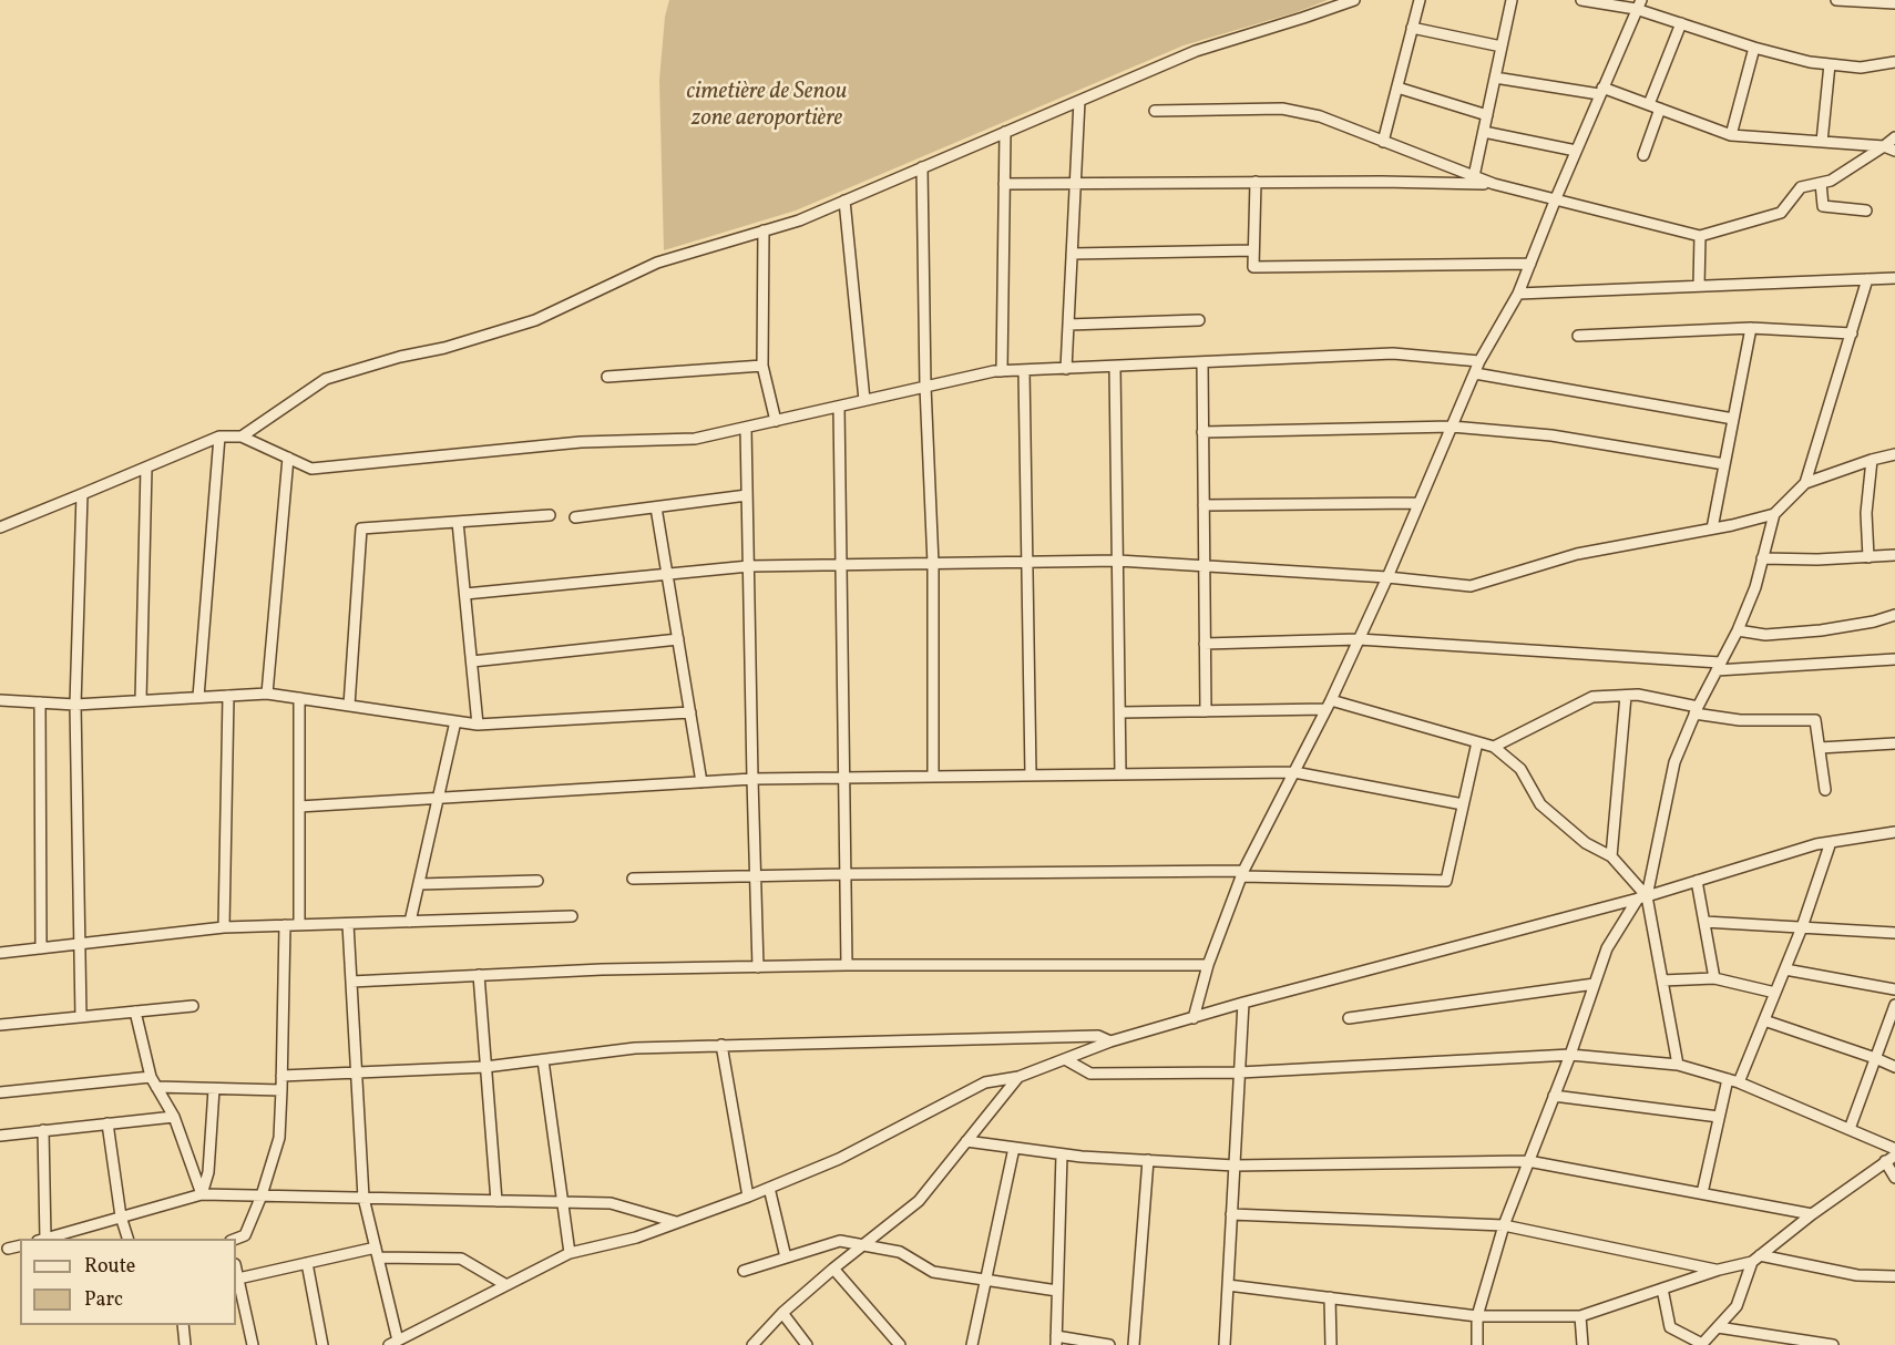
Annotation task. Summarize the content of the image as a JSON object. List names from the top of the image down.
{
  "parks": ["cimetière de Senou zone aeroportière"],
  "legend": ["Route", "Parc"]
}
